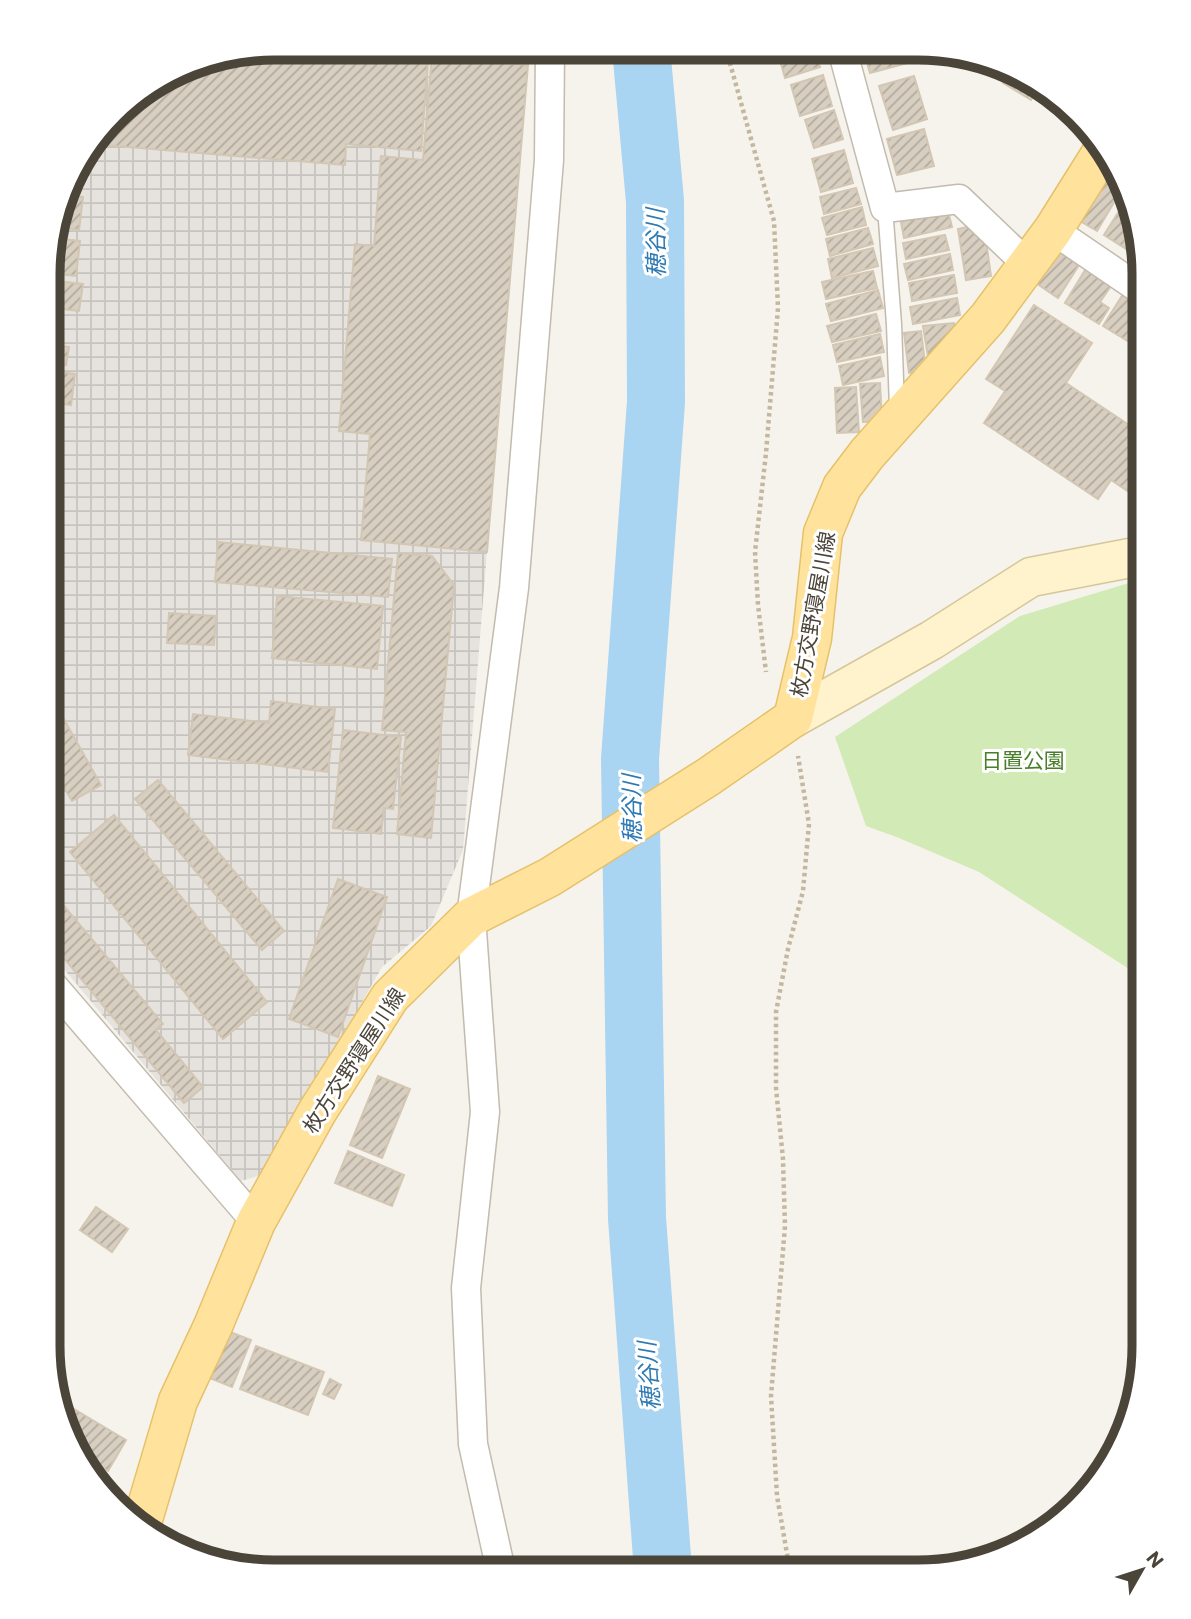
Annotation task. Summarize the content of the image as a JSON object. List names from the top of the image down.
{
  "streets": {
    "main road": ["枚方交野寝屋川線"]
  },
  "water": ["穂谷川"],
  "parks": ["日置公園"],
  "north": "top right"
}
